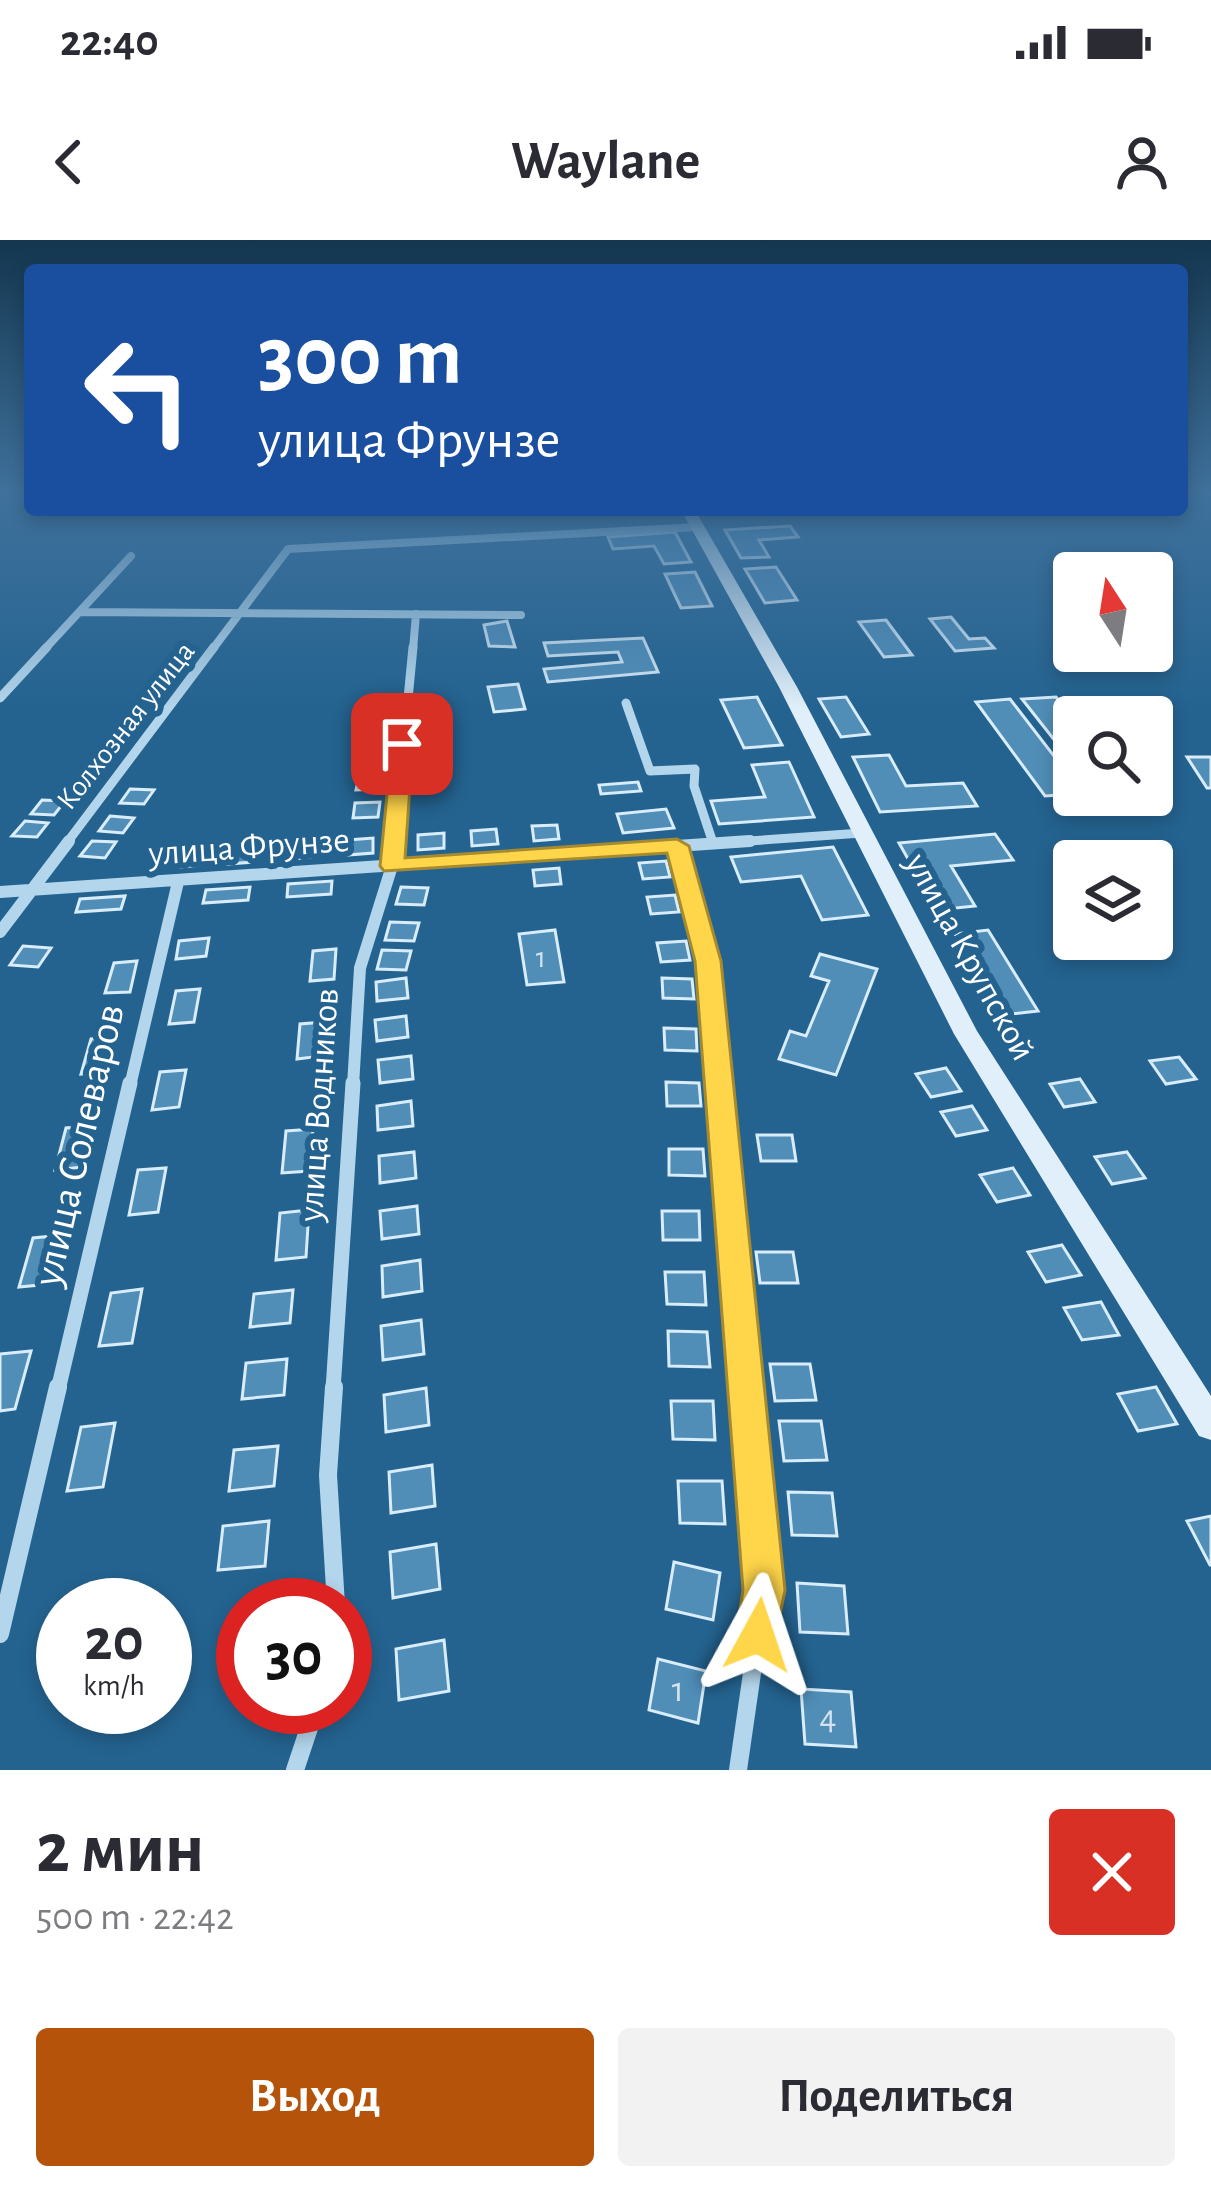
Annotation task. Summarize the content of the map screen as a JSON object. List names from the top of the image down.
{
  "streets": {
    "street": [
      "Колхозная улица",
      "улица Фрунзе",
      "улица Крупской",
      "улица Водников",
      "улица Солеваров"
    ]
  },
  "crossings": [
    ["Колхозная улица", "улица Фрунзе"],
    ["улица Фрунзе", "улица Крупской"],
    ["улица Фрунзе", "улица Водников"],
    ["улица Фрунзе", "улица Солеваров"]
  ],
  "house_numbers": ["1", "1", "4"],
  "north": "top",
  "page": {
    "status": "22:40",
    "header": "Waylane",
    "turn": ["300 m", "улица Фрунзе"],
    "speed": "20 km/h",
    "limit": "30",
    "heading": ["2 мин", "500 m · 22:42"],
    "buttons": ["Выход", "Поделиться"]
  }
}
